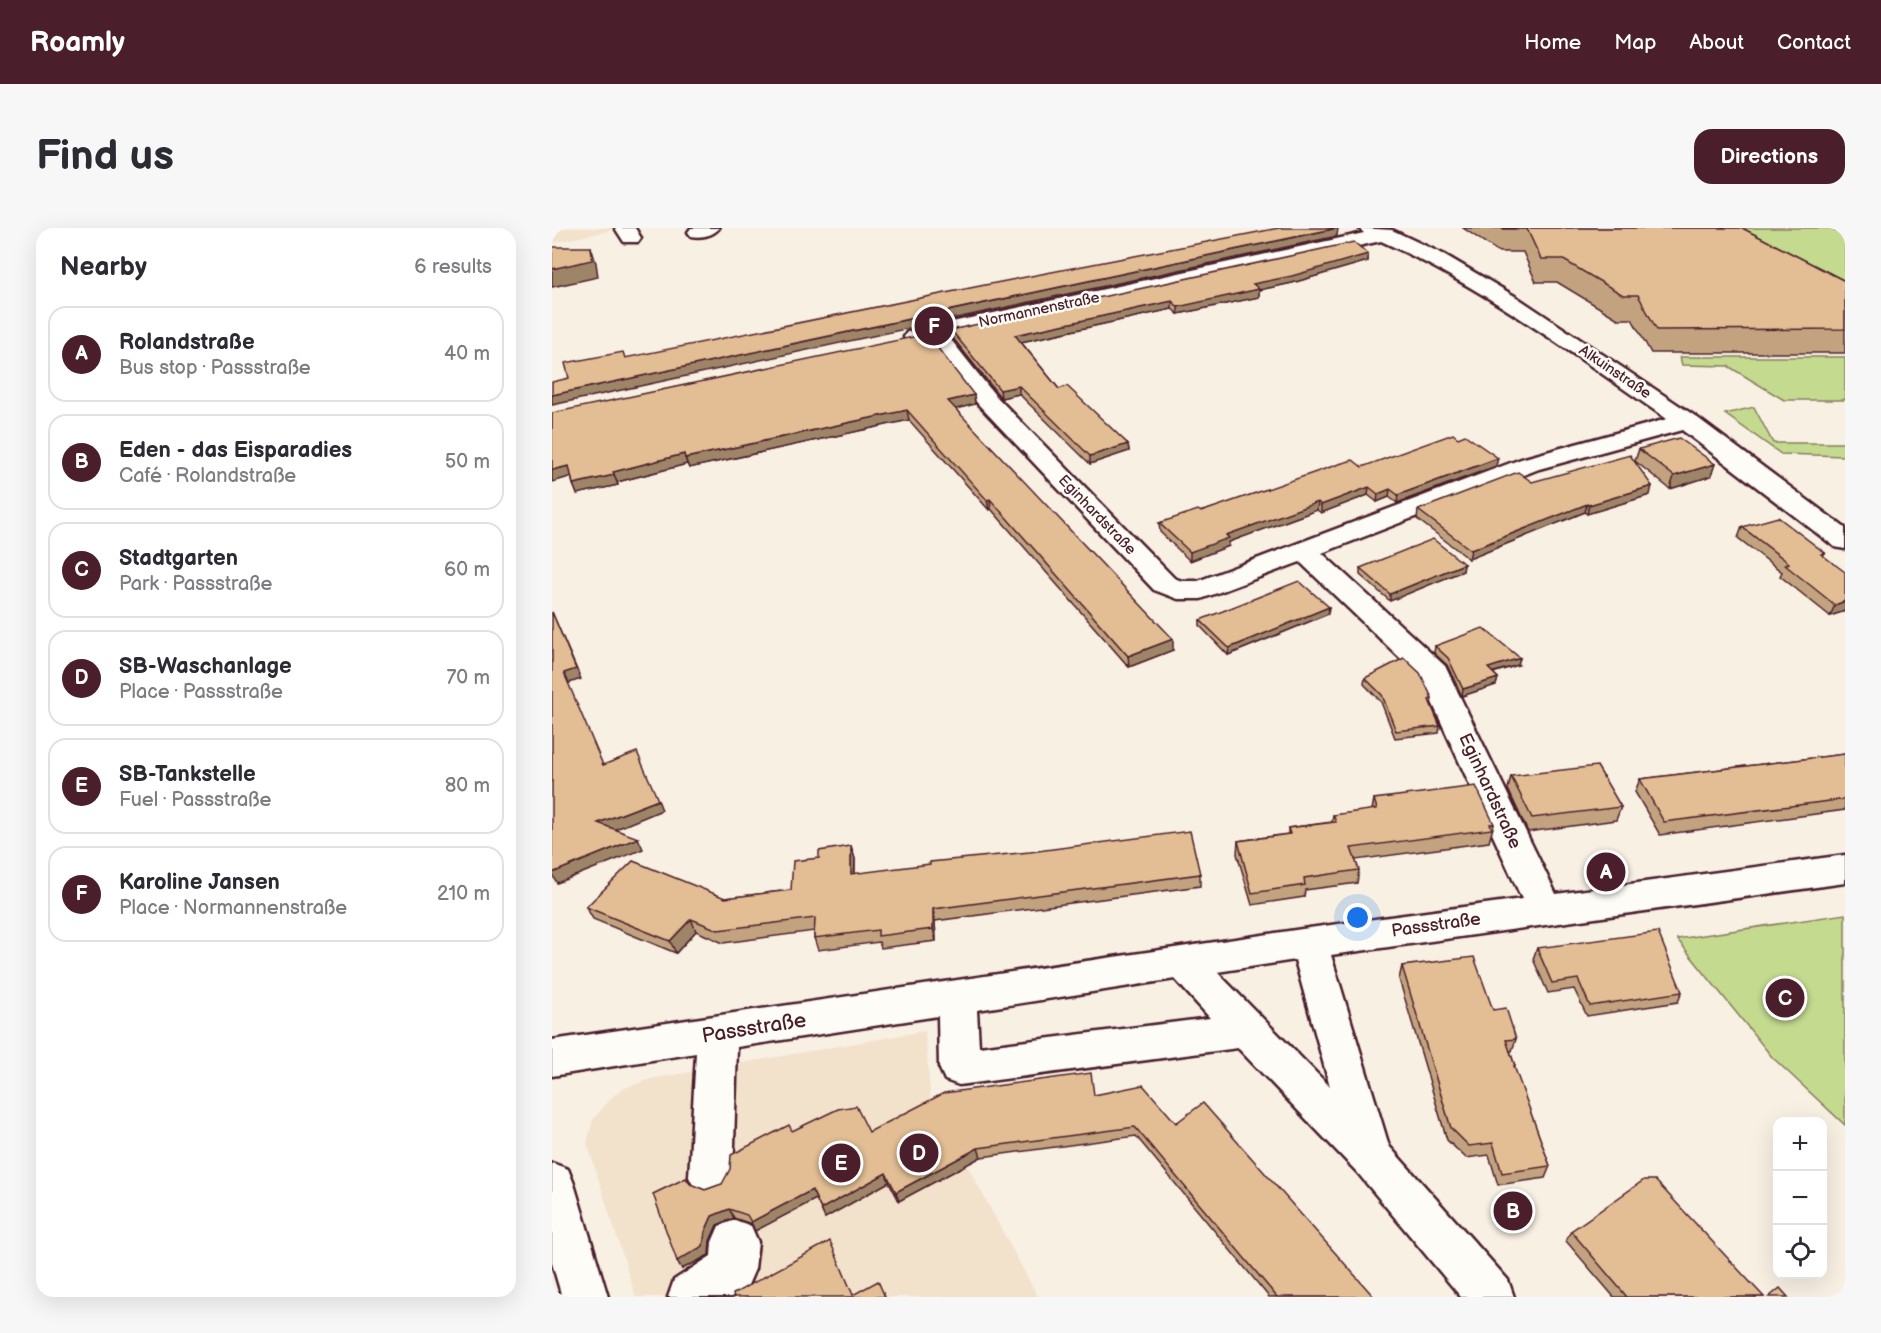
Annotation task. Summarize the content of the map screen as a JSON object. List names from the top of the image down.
{
  "streets": {
    "street": [
      "Normannenstraße",
      "Alkuinstraße",
      "Eginhardstraße",
      "Passstraße"
    ]
  },
  "crossings": [
    ["Normannenstraße", "Alkuinstraße"],
    ["Normannenstraße", "Eginhardstraße"],
    ["Alkuinstraße", "Eginhardstraße"],
    ["Eginhardstraße", "Passstraße"]
  ],
  "page": {
    "header": "Roamly",
    "nav": [
      "Home",
      "Map",
      "About",
      "Contact"
    ],
    "buttons": "Directions",
    "title": "Find us",
    "heading": ["Nearby", "6 results"],
    "pins": [
      "F",
      "A",
      "C",
      "D",
      "E",
      "B"
    ],
    "list": [
      {
        "mark": "A",
        "name": "Rolandstraße",
        "note": "Bus stop · Passstraße",
        "value": "40 m"
      },
      {
        "mark": "B",
        "name": "Eden - das Eisparadies",
        "note": "Café · Rolandstraße",
        "value": "50 m"
      },
      {
        "mark": "C",
        "name": "Stadtgarten",
        "note": "Park · Passstraße",
        "value": "60 m"
      },
      {
        "mark": "D",
        "name": "SB-Waschanlage",
        "note": "Place · Passstraße",
        "value": "70 m"
      },
      {
        "mark": "E",
        "name": "SB-Tankstelle",
        "note": "Fuel · Passstraße",
        "value": "80 m"
      },
      {
        "mark": "F",
        "name": "Karoline Jansen",
        "note": "Place · Normannenstraße",
        "value": "210 m"
      }
    ],
    "map_buttons": ["+", "−"]
  }
}
